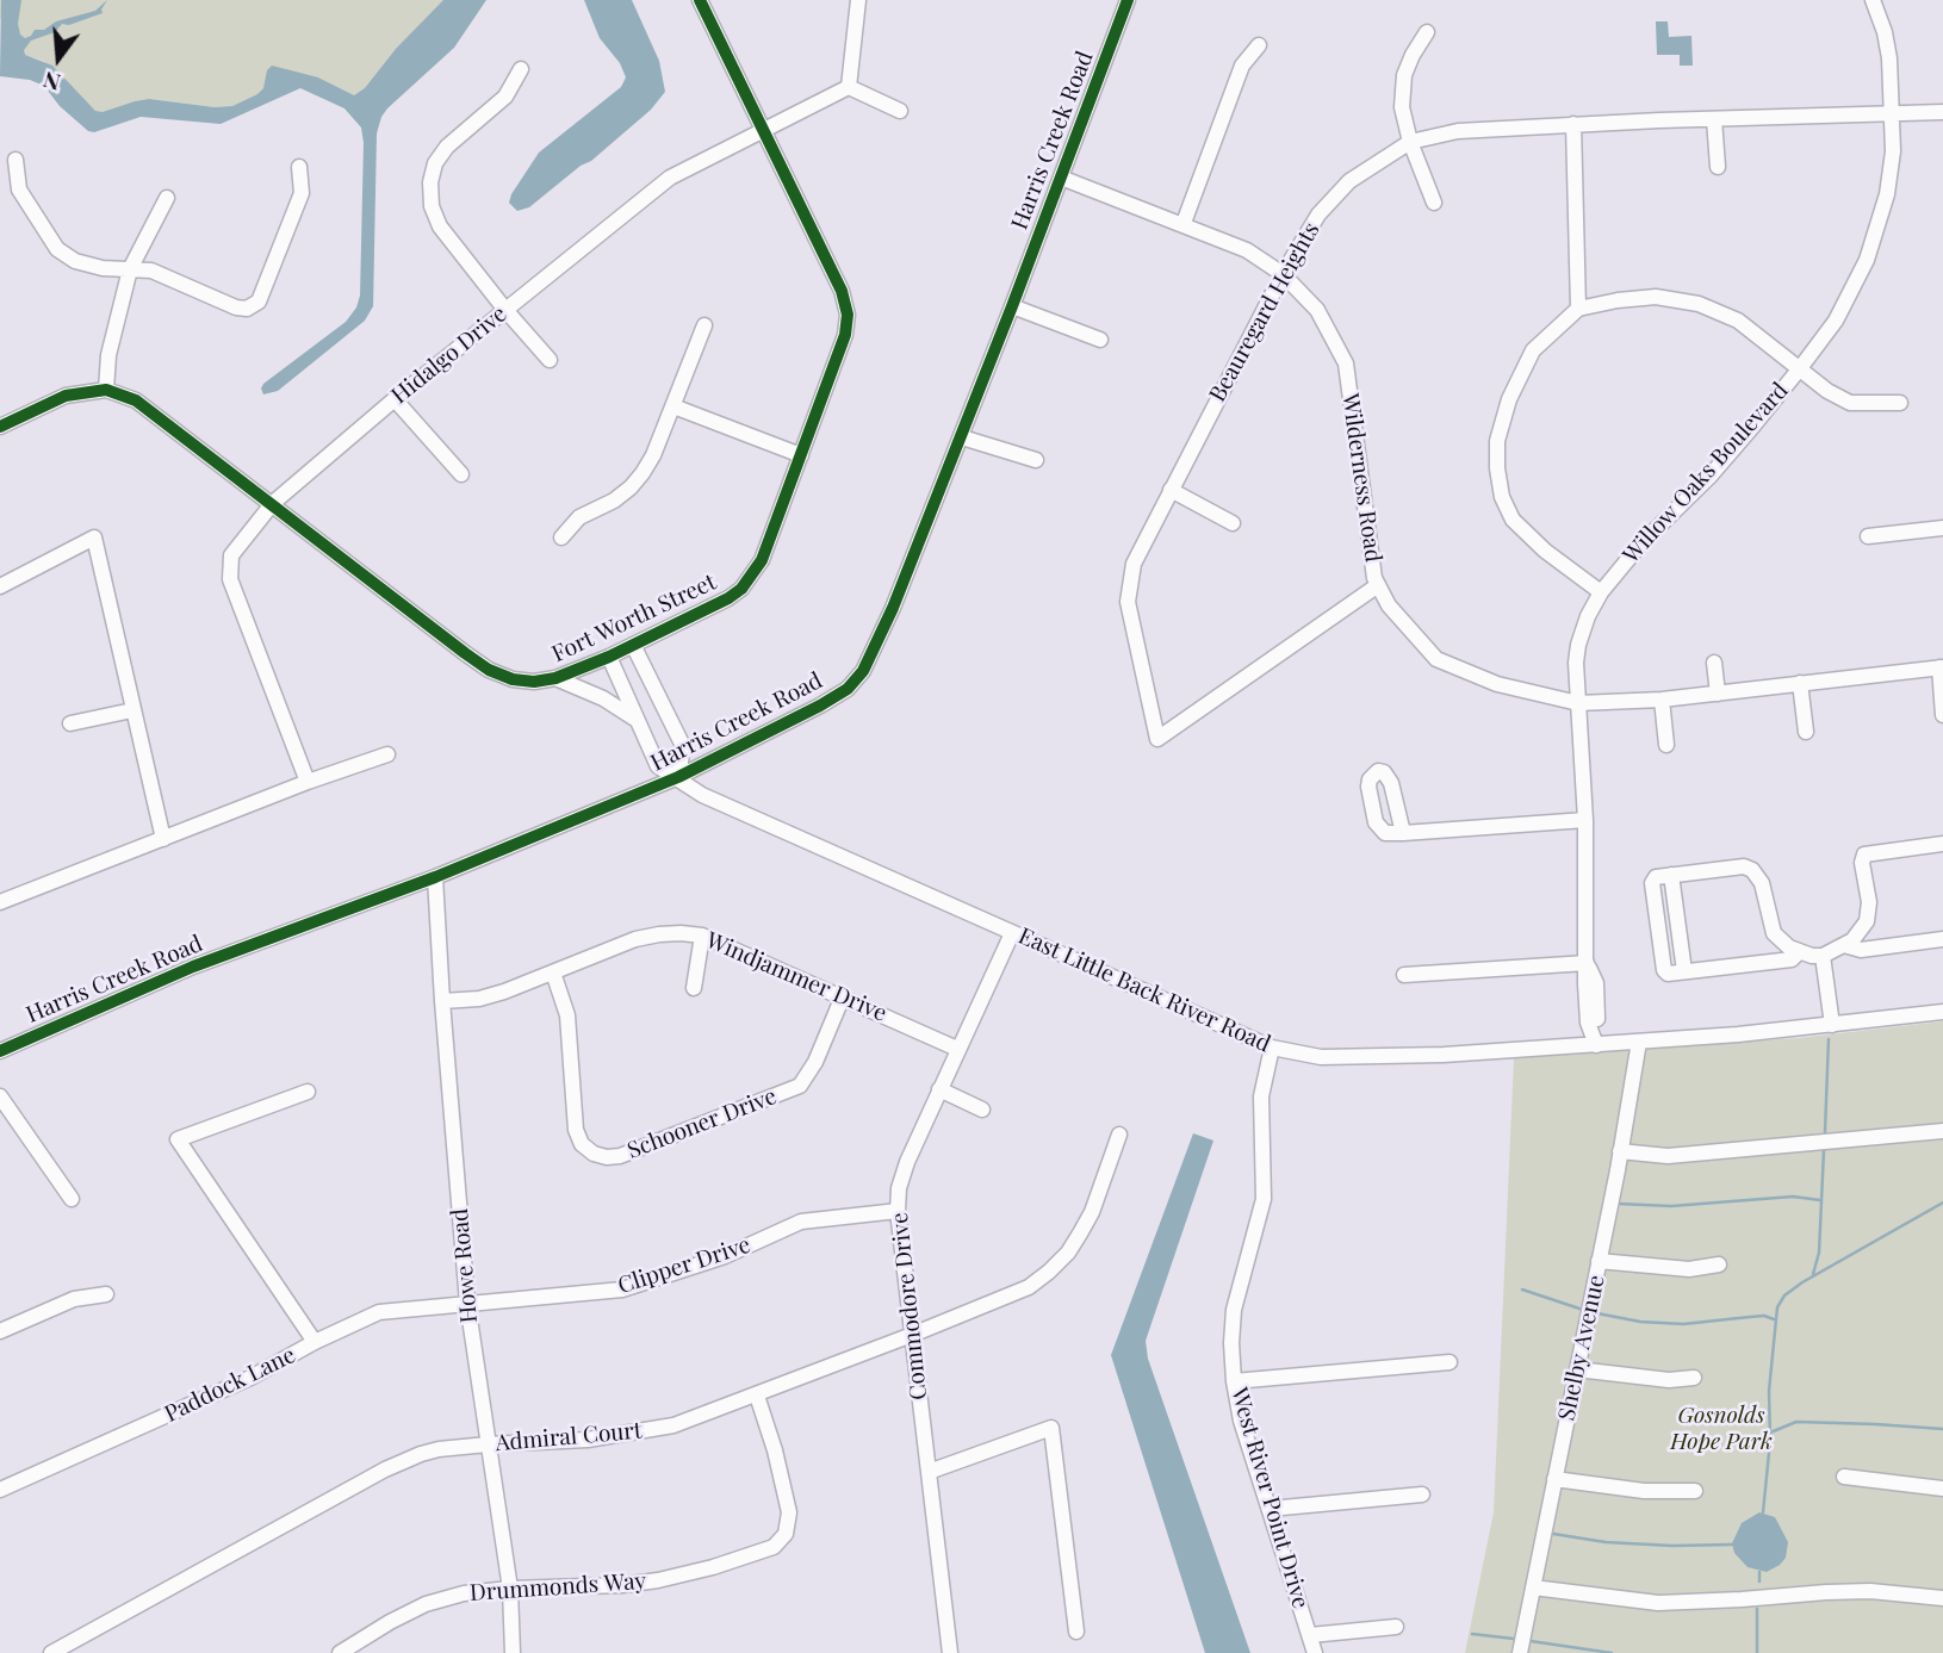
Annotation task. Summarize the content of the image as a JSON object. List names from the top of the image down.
{
  "streets": {
    "street": [
      "Harris Creek Road",
      "Beauregard Heights",
      "Hidalgo Drive",
      "Willow Oaks Boulevard",
      "Wilderness Road",
      "Fort Worth Street",
      "Windjammer Drive",
      "East Little Back River Road",
      "Schooner Drive",
      "Howe Road",
      "Clipper Drive",
      "Commodore Drive",
      "Shelby Avenue",
      "Paddock Lane",
      "Admiral Court",
      "West River Point Drive",
      "Drummonds Way"
    ]
  },
  "crossings": [
    ["Harris Creek Road", "Wilderness Road"],
    ["Harris Creek Road", "East Little Back River Road"],
    ["Harris Creek Road", "Howe Road"],
    ["Beauregard Heights", "Willow Oaks Boulevard"],
    ["Beauregard Heights", "Wilderness Road"],
    ["Hidalgo Drive", "Fort Worth Street"],
    ["Willow Oaks Boulevard", "Wilderness Road"],
    ["Willow Oaks Boulevard", "East Little Back River Road"],
    ["Fort Worth Street", "East Little Back River Road"],
    ["Windjammer Drive", "Schooner Drive"],
    ["Windjammer Drive", "Howe Road"],
    ["Windjammer Drive", "Commodore Drive"],
    ["East Little Back River Road", "Commodore Drive"],
    ["East Little Back River Road", "Shelby Avenue"],
    ["East Little Back River Road", "West River Point Drive"],
    ["Howe Road", "Clipper Drive"],
    ["Howe Road", "Paddock Lane"],
    ["Howe Road", "Admiral Court"],
    ["Howe Road", "Drummonds Way"],
    ["Clipper Drive", "Commodore Drive"],
    ["Clipper Drive", "Paddock Lane"],
    ["Commodore Drive", "Admiral Court"],
    ["Admiral Court", "Drummonds Way"]
  ],
  "parks": ["Gosnolds Hope Park"],
  "north": "bottom"
}
